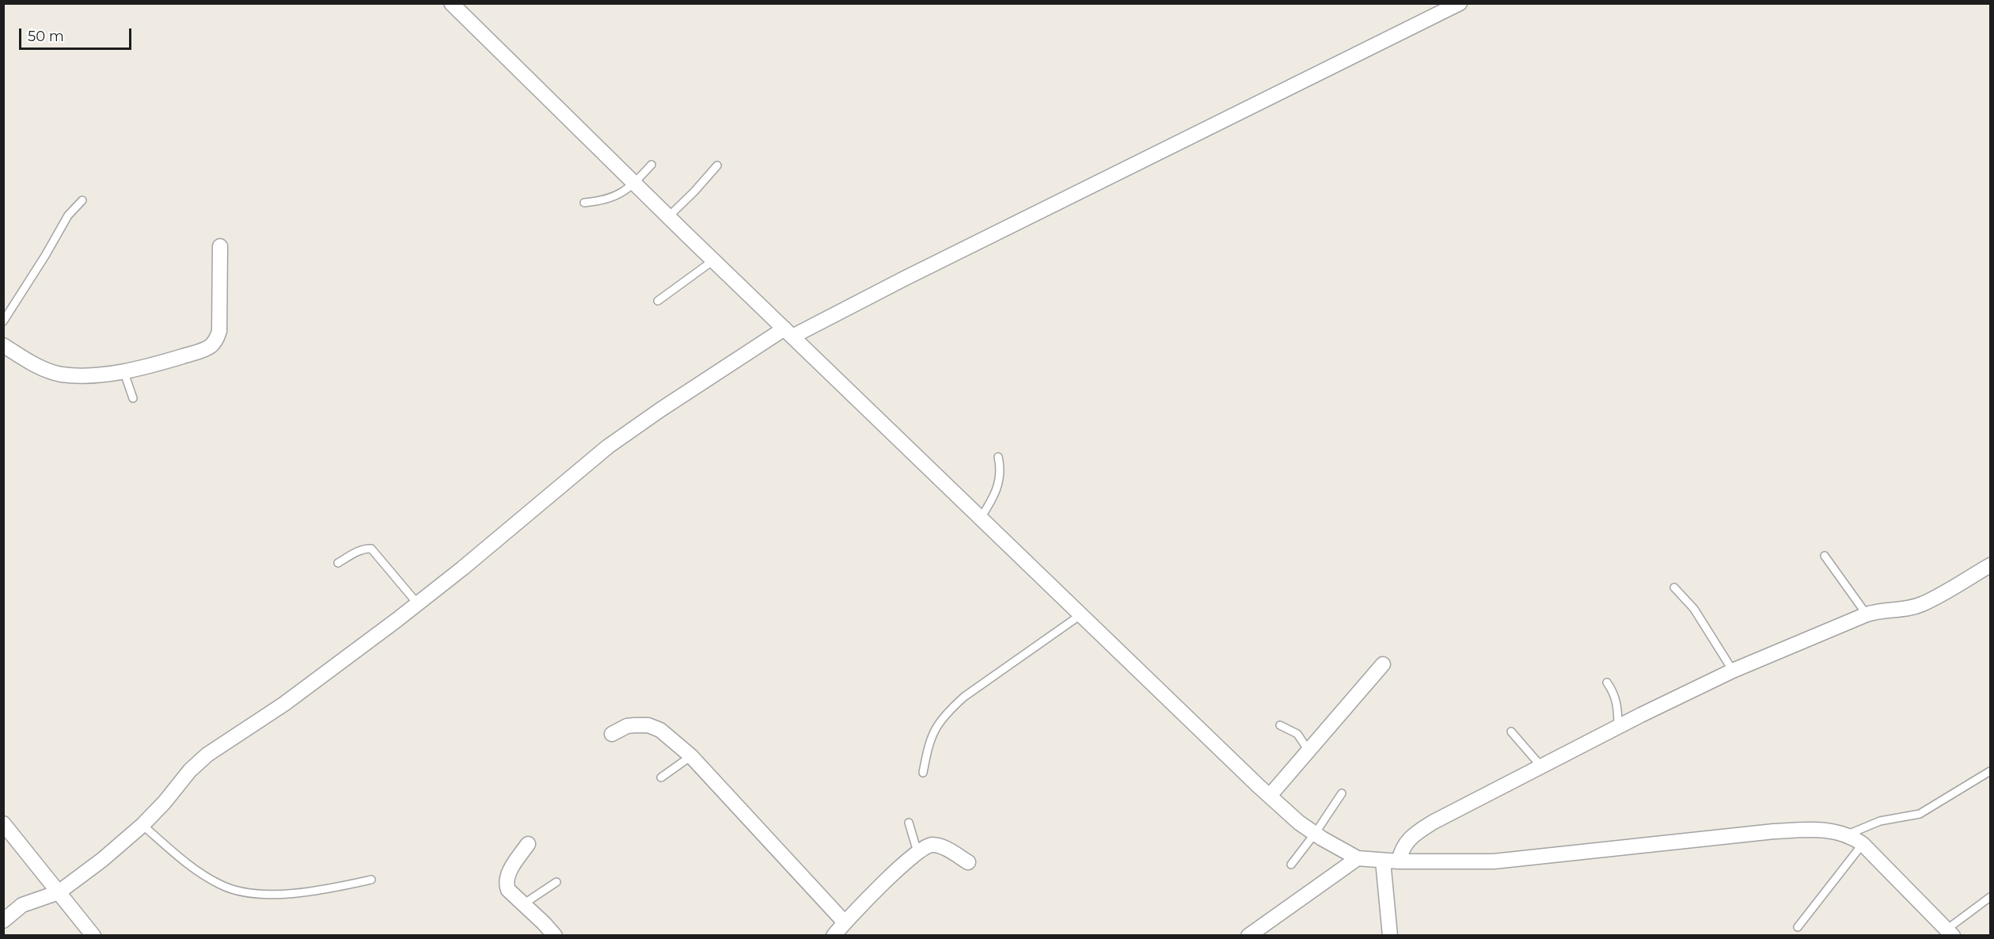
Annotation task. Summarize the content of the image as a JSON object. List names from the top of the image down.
{
  "scale_bar": "50 m"
}
